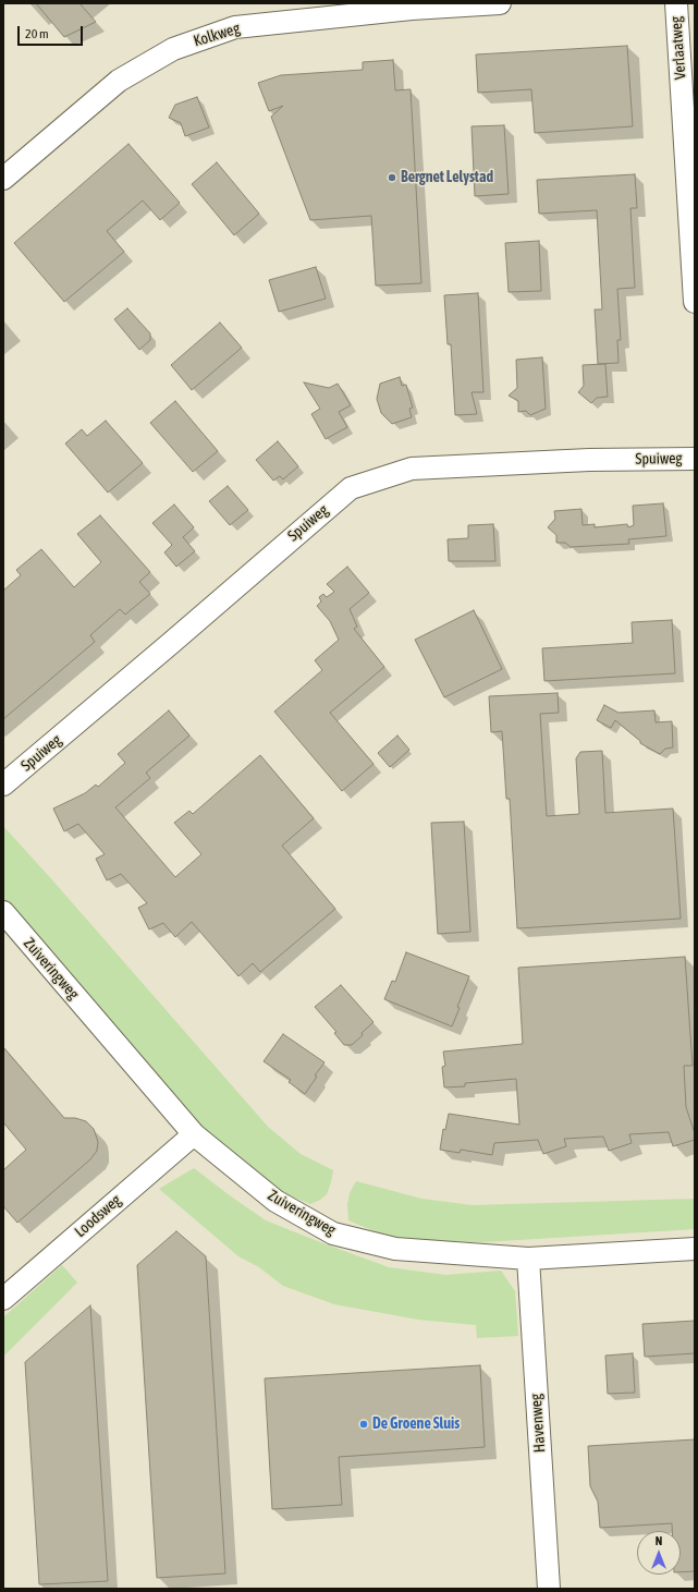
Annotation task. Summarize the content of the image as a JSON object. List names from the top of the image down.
{
  "streets": {
    "street": [
      "Kolkweg",
      "Verlaatweg",
      "Spuiweg",
      "Zuiveringweg",
      "Loodsweg",
      "Havenweg"
    ]
  },
  "crossings": [
    ["Zuiveringweg", "Loodsweg"],
    ["Zuiveringweg", "Havenweg"]
  ],
  "places": ["Bergnet Lelystad", "De Groene Sluis"],
  "scale_bar": "20 m",
  "north": "top"
}
